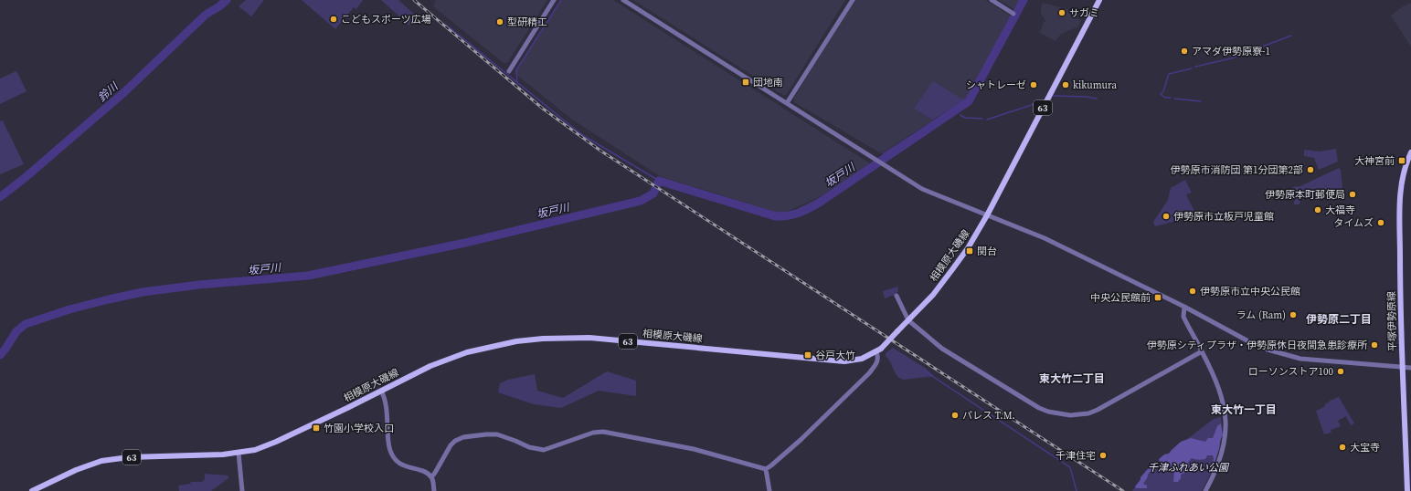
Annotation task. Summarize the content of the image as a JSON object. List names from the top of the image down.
{
  "streets": {
    "main road": ["63", "相模原大磯線", "平塚伊勢原線"]
  },
  "districts": ["伊勢原二丁目", "東大竹二丁目", "東大竹一丁目"],
  "water": ["鈴川", "坂戸川"],
  "parks": ["千津ふれあい公園"],
  "places": {
    "other": [
      "サガミ",
      "こどもスポーツ広場",
      "型研精工",
      "アマダ伊勢原寮-1",
      "シャトレーゼ",
      "kikumura",
      "伊勢原市消防団 第1分団第2部",
      "伊勢原本町郵便局",
      "大福寺",
      "伊勢原市立板戸児童館",
      "タイムズ",
      "伊勢原市立中央公民館",
      "ラム (Ram)",
      "伊勢原シティプラザ・伊勢原休日夜間急患診療所",
      "ローソンストア100",
      "パレス T.M.",
      "大宝寺",
      "千津住宅"
    ],
    "transit": [
      "団地南",
      "大神宮前",
      "関台",
      "中央公民館前",
      "谷戸大竹",
      "竹園小学校入口"
    ]
  }
}
